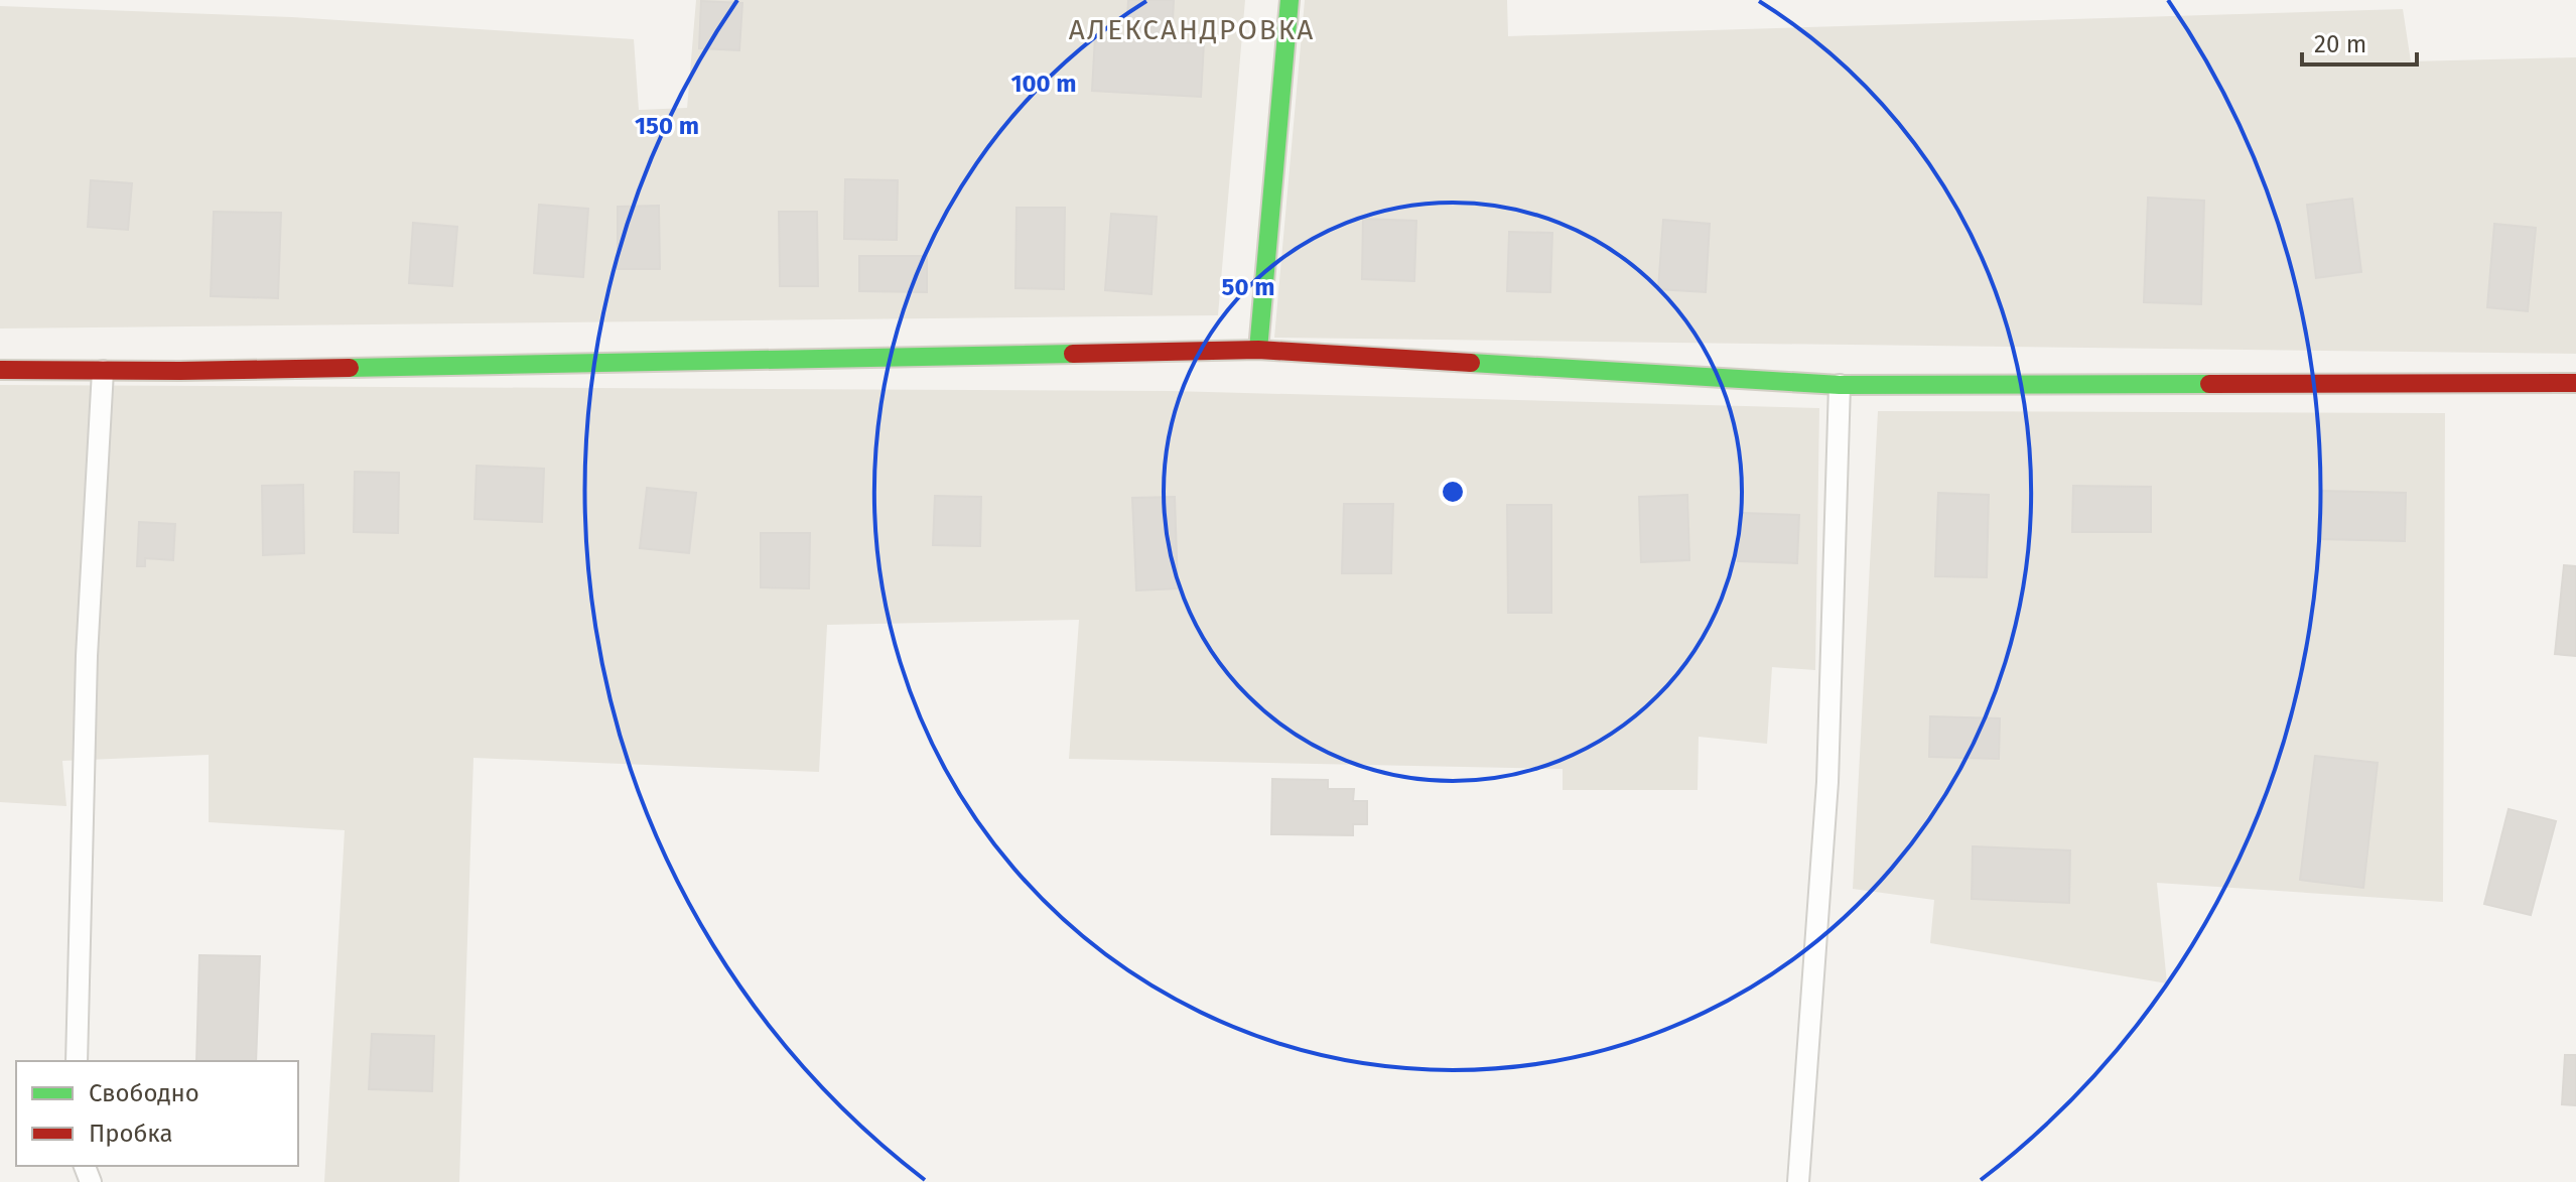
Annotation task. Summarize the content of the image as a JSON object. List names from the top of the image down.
{
  "districts": ["АЛЕКСАНДРОВКА"],
  "legend": ["Свободно", "Пробка"],
  "scale_bar": "20 m",
  "rings": ["100 m", "150 m", "50 m"]
}
